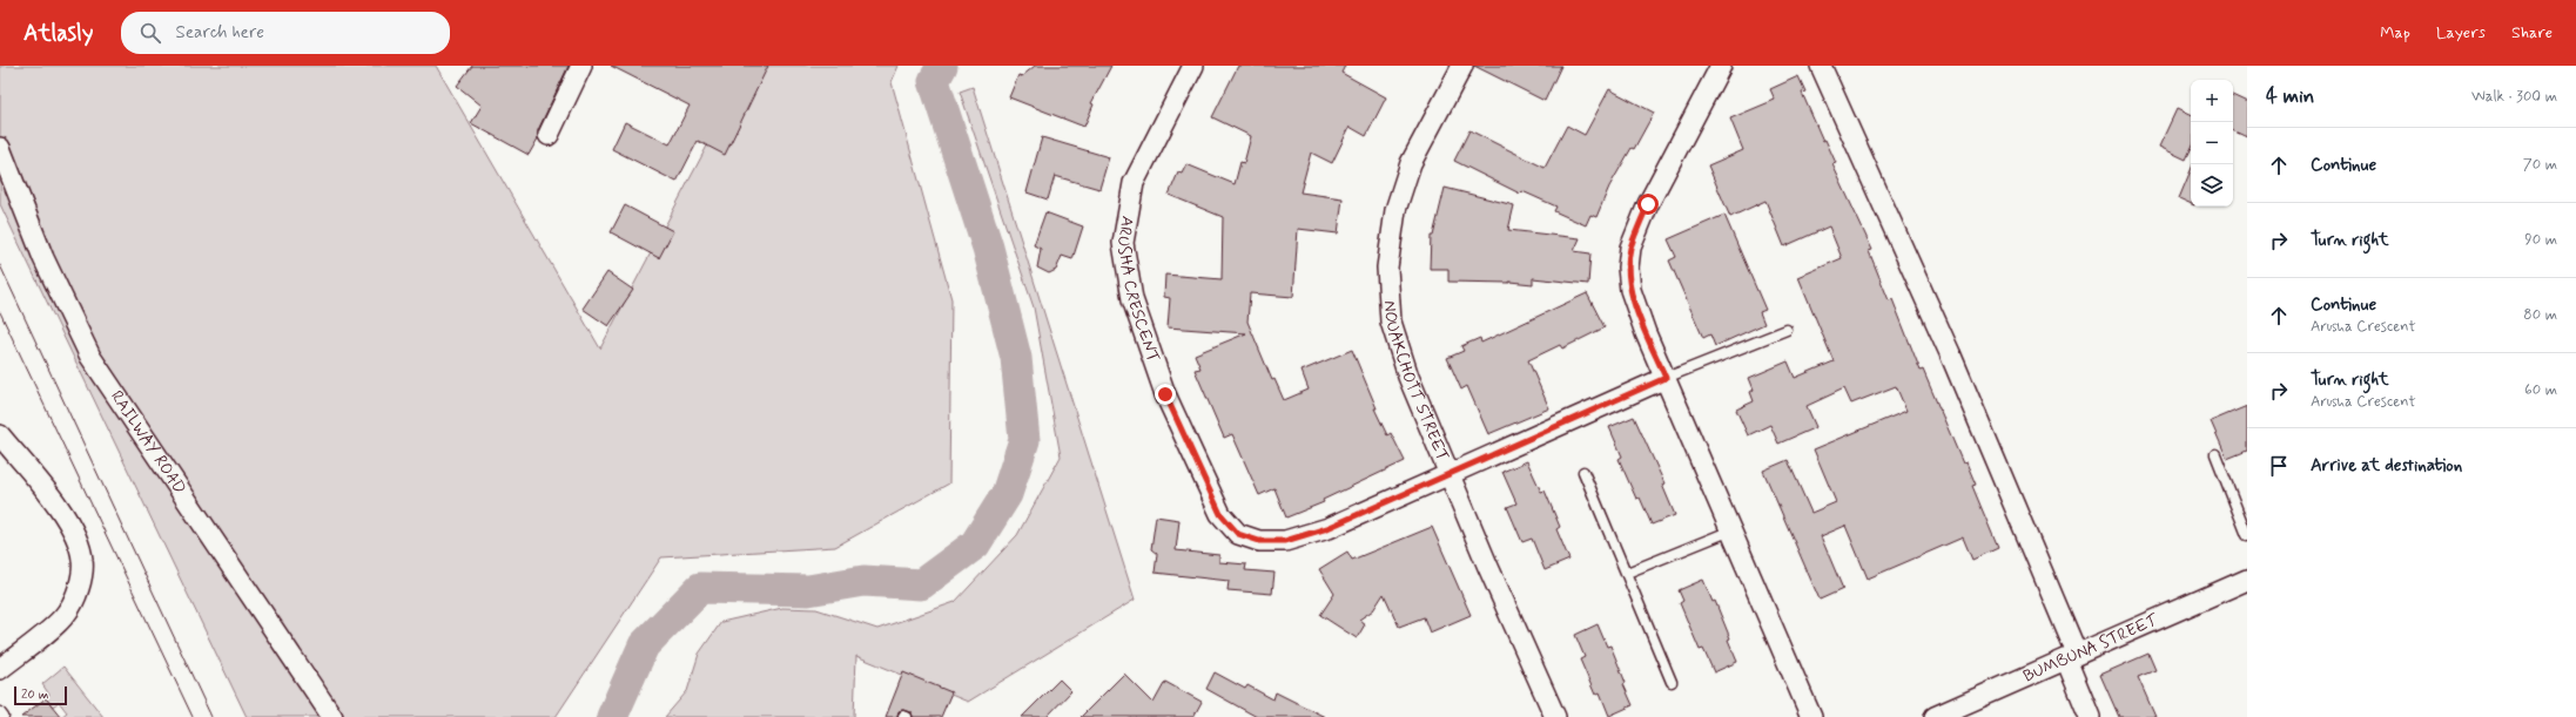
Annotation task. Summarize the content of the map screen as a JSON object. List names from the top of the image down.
{
  "streets": {
    "street": [
      "ARUSHA CRESCENT",
      "NOUAKCHOTT STREET",
      "RAILWAY ROAD",
      "BUMBUNA STREET"
    ]
  },
  "crossings": [
    ["ARUSHA CRESCENT", "NOUAKCHOTT STREET"]
  ],
  "scale_bar": "20 m",
  "page": {
    "header": "Atlasly",
    "search": "Search here",
    "nav": ["Map", "Layers", "Share"],
    "heading": ["4 min", "Walk · 300 m"],
    "map_buttons": ["+", "−"],
    "list": [
      ["Continue", "70 m"],
      ["Turn right", "90 m"],
      ["Continue", "Arusha Crescent", "80 m"],
      ["Turn right", "Arusha Crescent", "60 m"],
      "Arrive at destination"
    ],
    "scale": "20 m"
  }
}
